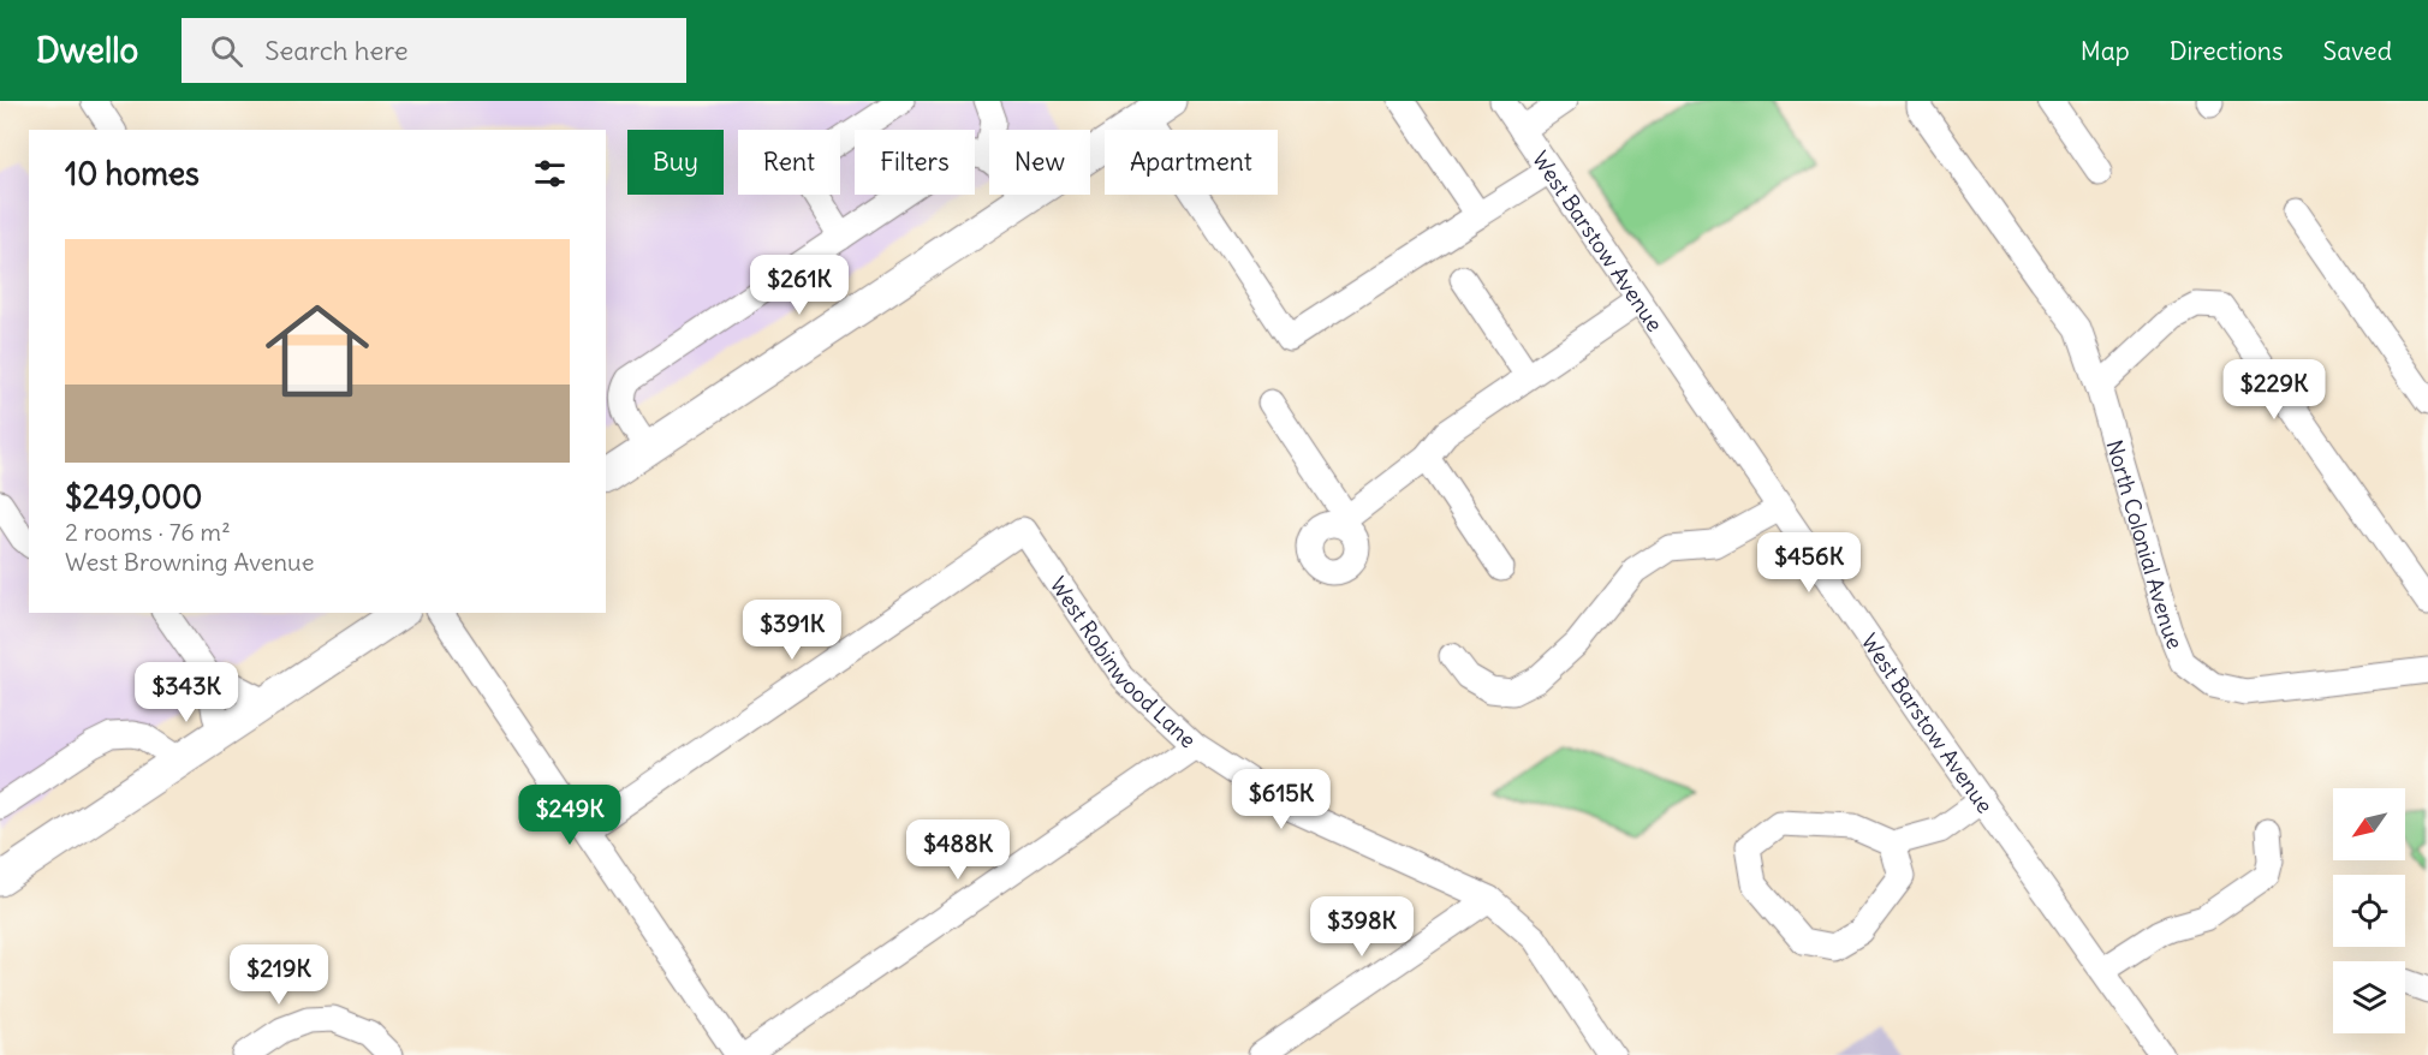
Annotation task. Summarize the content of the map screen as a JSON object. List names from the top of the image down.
{
  "streets": {
    "street": ["West Barstow Avenue", "North Colonial Avenue", "West Robinwood Lane"]
  },
  "north": "bottom left",
  "page": {
    "header": "Dwello",
    "search": "Search here",
    "nav": ["Map", "Directions", "Saved"],
    "chip": [
      "Buy",
      "Rent",
      "Filters",
      "New",
      "Apartment"
    ],
    "heading": "10 homes",
    "list": [
      {
        "name": "$249,000",
        "note": "2 rooms · 76 m² · West Browning Avenue"
      }
    ],
    "price": [
      "$261K",
      "$229K",
      "$456K",
      "$391K",
      "$343K",
      "$615K",
      "$249K",
      "$488K",
      "$398K",
      "$219K"
    ]
  }
}
